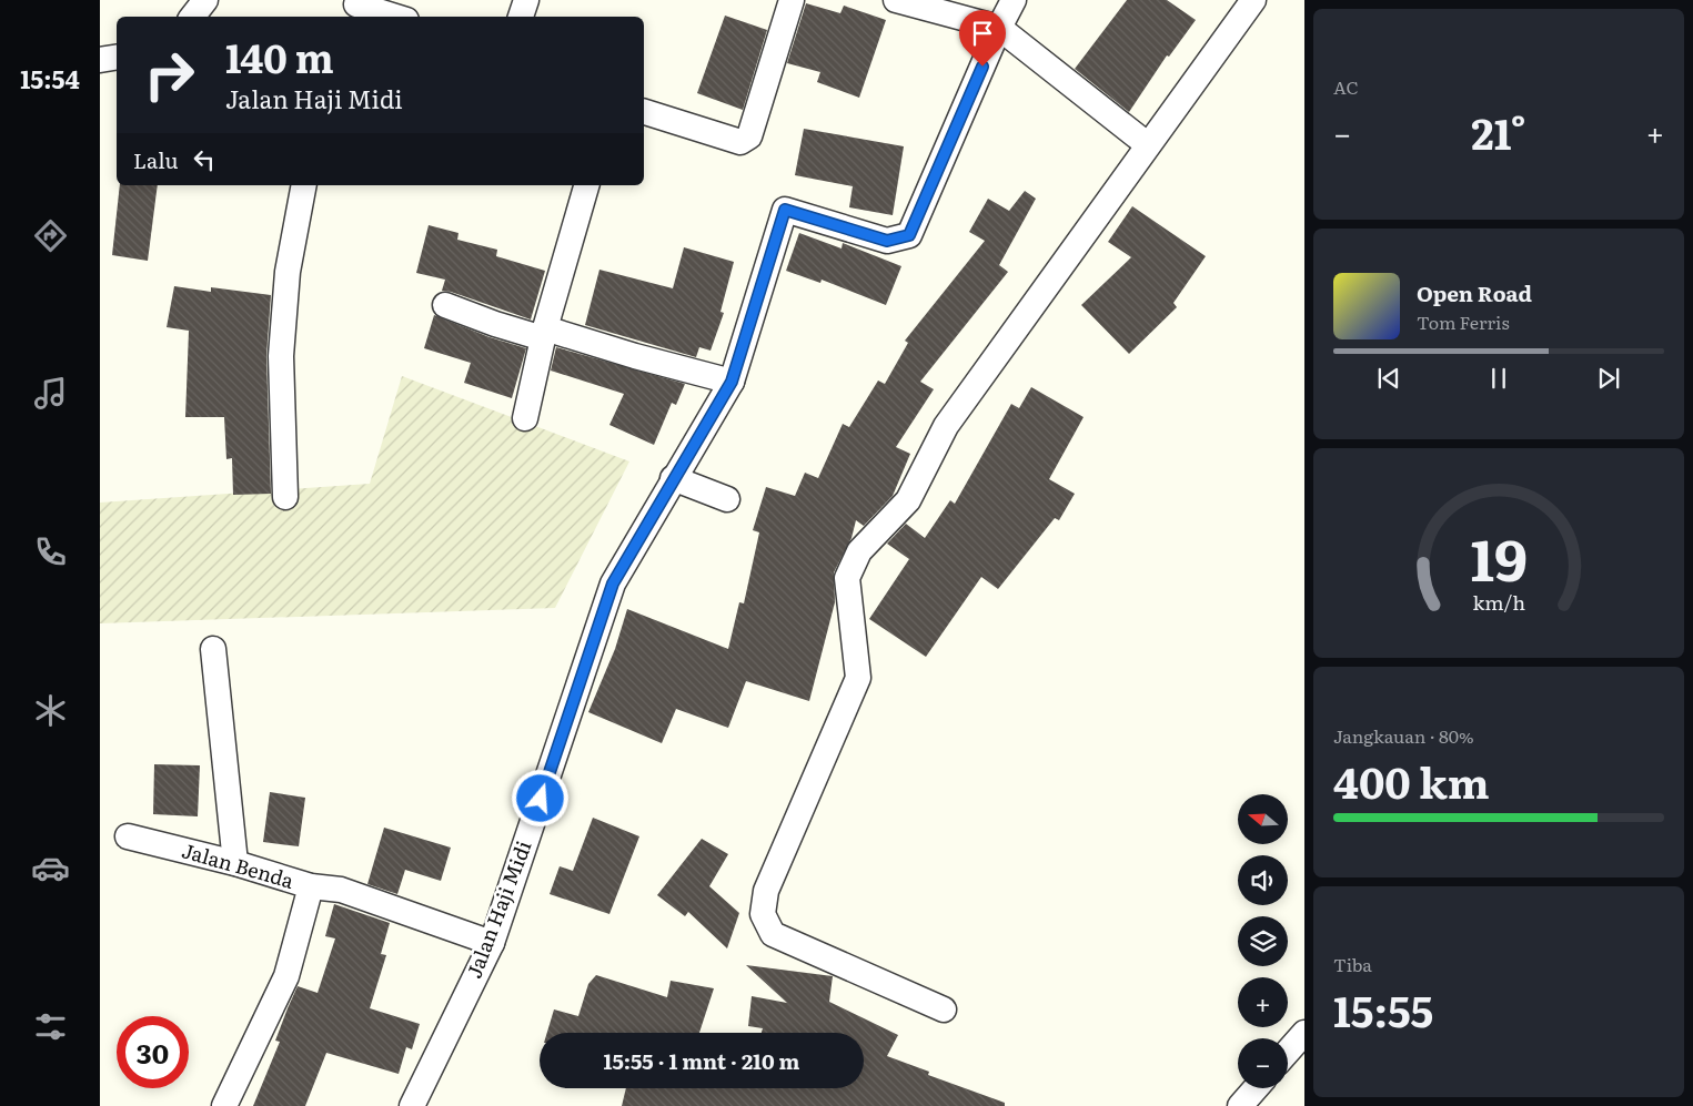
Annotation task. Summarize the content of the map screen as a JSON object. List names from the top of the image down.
{
  "streets": {
    "street": ["Jalan Benda", "Jalan Haji Midi"]
  },
  "north": "left",
  "page": {
    "tabs": "15:54",
    "tile": [
      "AC",
      ["Jangkauan · 80%", "400 km"],
      ["Tiba", "15:55"]
    ],
    "turn": ["140 m", "Jalan Haji Midi"],
    "heat": ["−", "21°", "+"],
    "then": "Lalu",
    "song": ["Open Road", "Tom Ferris"],
    "map_buttons": ["+", "−"],
    "limit": "30",
    "trip": "15:55 · 1 mnt · 210 m",
    "gauge": ["19", "km/h"]
  }
}
